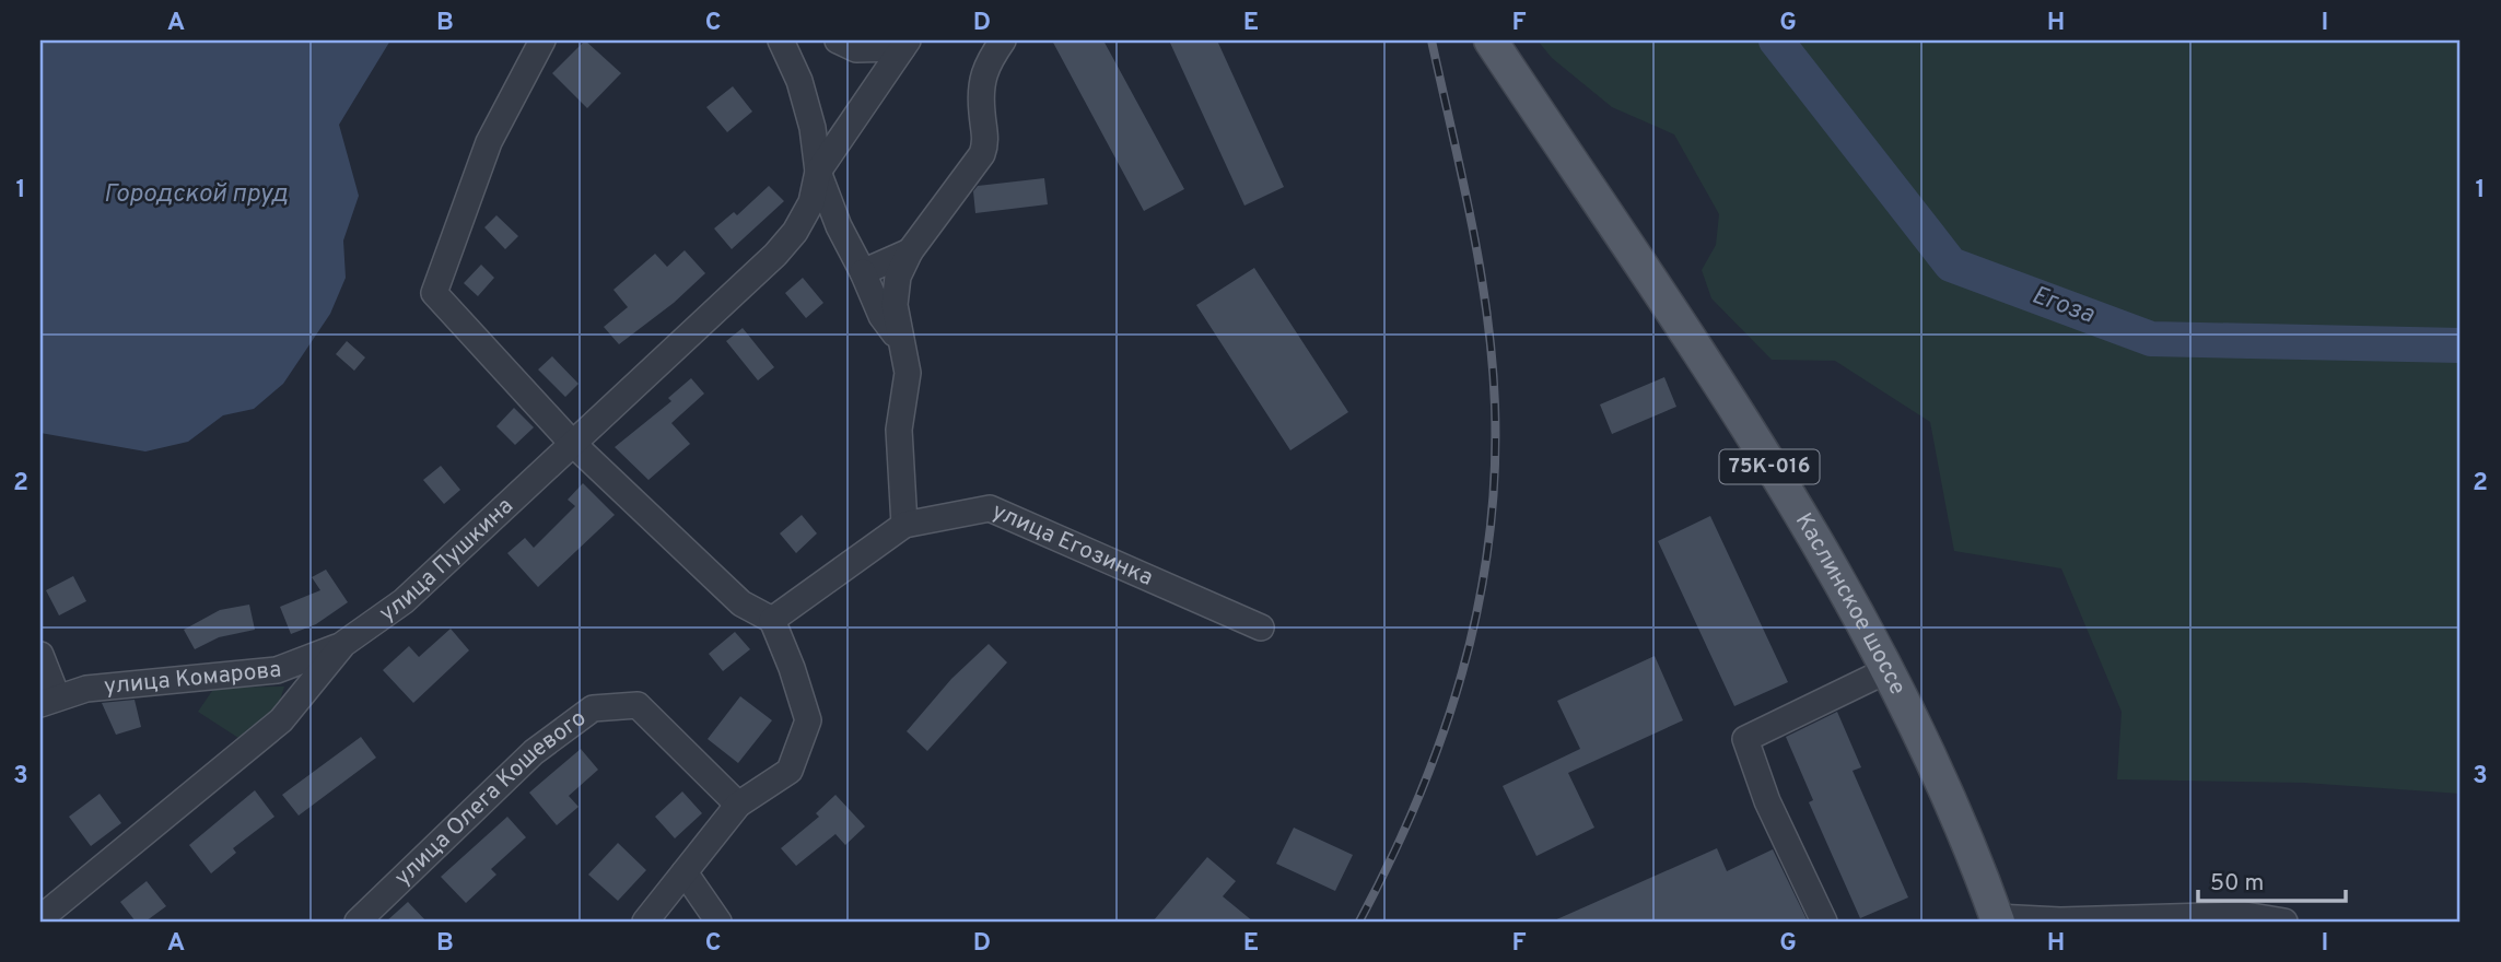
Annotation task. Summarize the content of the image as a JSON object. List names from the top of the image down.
{
  "streets": {
    "main road": ["75К-016", "Каслинское шоссе"],
    "street": [
      "улица Егозинка",
      "улица Пушкина",
      "улица Комарова",
      "улица Олега Кошевого"
    ]
  },
  "crossings": [
    ["улица Пушкина", "улица Комарова"]
  ],
  "water": ["Городской пруд", "Егоза"],
  "scale_bar": "50 m",
  "grid": {
    "columns": [
      "A",
      "B",
      "C",
      "D",
      "E",
      "F",
      "G",
      "H",
      "I"
    ],
    "rows": ["1", "2", "3"]
  }
}
